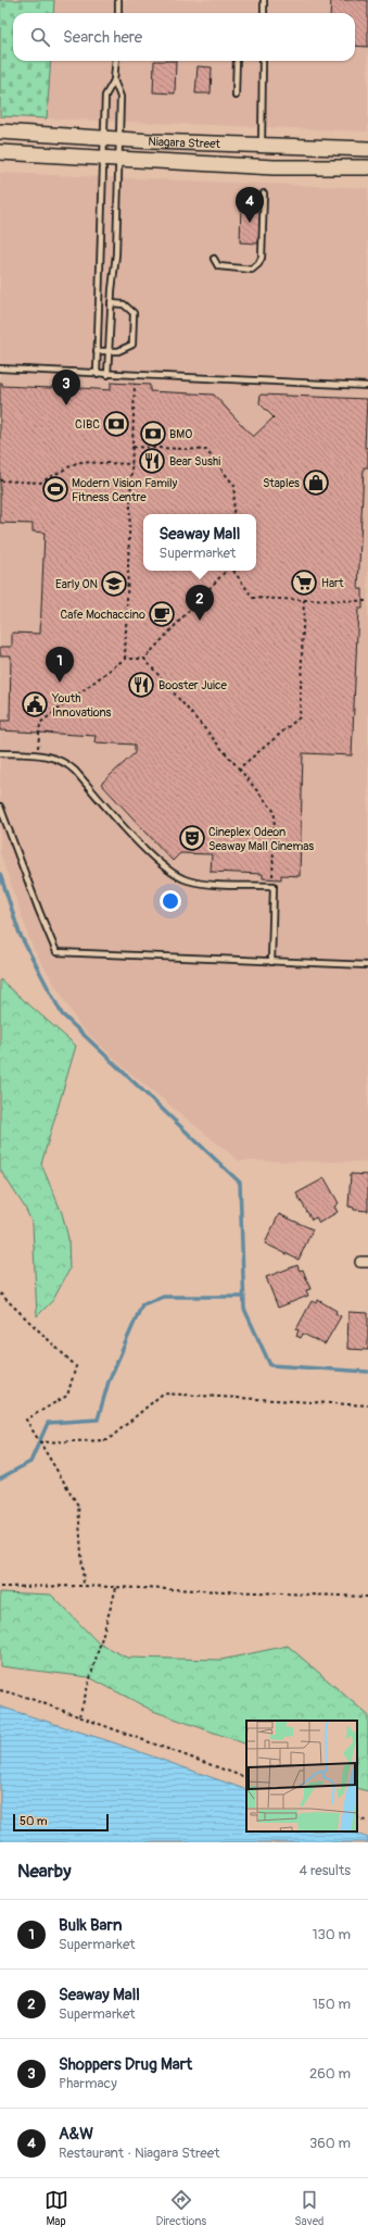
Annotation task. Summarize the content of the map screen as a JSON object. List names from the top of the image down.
{
  "streets": {
    "main road": ["Niagara Street"]
  },
  "places": {
    "bank": ["CIBC", "BMO"],
    "restaurant": ["Bear Sushi", "Booster Juice"],
    "shop": ["Staples"],
    "sports": ["Modern Vision Family Fitness Centre"],
    "supermarket": ["Hart"],
    "school or university": ["Early ON"],
    "cafe": ["Cafe Mochaccino"],
    "public building": ["Youth Innovations"],
    "theatre": ["Cineplex Odeon Seaway Mall Cinemas"]
  },
  "scale_bar": "50 m",
  "page": {
    "search": "Search here",
    "pins": [
      "4",
      "3",
      "2",
      "1"
    ],
    "popup": ["Seaway Mall", "Supermarket"],
    "scale": "50 m",
    "heading": ["Nearby", "4 results"],
    "list": [
      {
        "mark": "1",
        "name": "Bulk Barn",
        "note": "Supermarket",
        "value": "130 m"
      },
      {
        "mark": "2",
        "name": "Seaway Mall",
        "note": "Supermarket",
        "value": "150 m"
      },
      {
        "mark": "3",
        "name": "Shoppers Drug Mart",
        "note": "Pharmacy",
        "value": "260 m"
      },
      {
        "mark": "4",
        "name": "A&W",
        "note": "Restaurant · Niagara Street",
        "value": "360 m"
      }
    ],
    "nav": ["Map", "Directions", "Saved"]
  }
}
